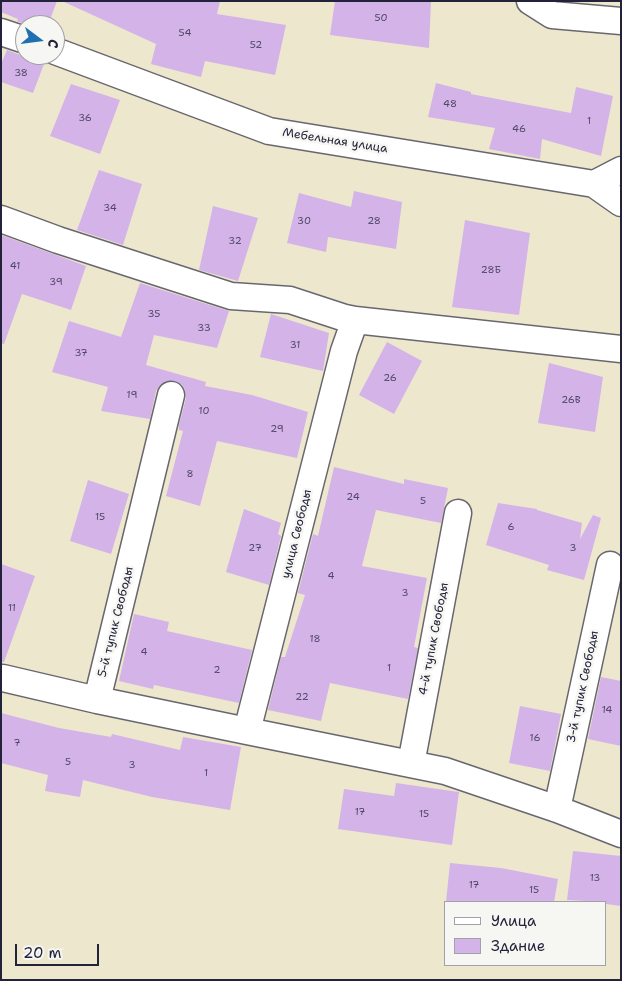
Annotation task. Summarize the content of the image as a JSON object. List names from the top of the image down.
{
  "streets": {
    "street": [
      "Мебельная улица",
      "улица Свободы",
      "5-й тупик Свободы",
      "4-й тупик Свободы",
      "3-й тупик Свободы"
    ]
  },
  "house_numbers": [
    "50",
    "54",
    "52",
    "38",
    "48",
    "36",
    "1",
    "46",
    "34",
    "30",
    "28",
    "32",
    "41",
    "28Б",
    "39",
    "35",
    "33",
    "31",
    "37",
    "26",
    "19",
    "26В",
    "10",
    "29",
    "8",
    "24",
    "5",
    "15",
    "6",
    "27",
    "3",
    "4",
    "3",
    "11",
    "18",
    "4",
    "1",
    "2",
    "22",
    "14",
    "16",
    "7",
    "5",
    "3",
    "1",
    "17",
    "15",
    "13",
    "17",
    "15"
  ],
  "legend": ["Улица", "Здание"],
  "scale_bar": "20 m",
  "north": "right"
}
